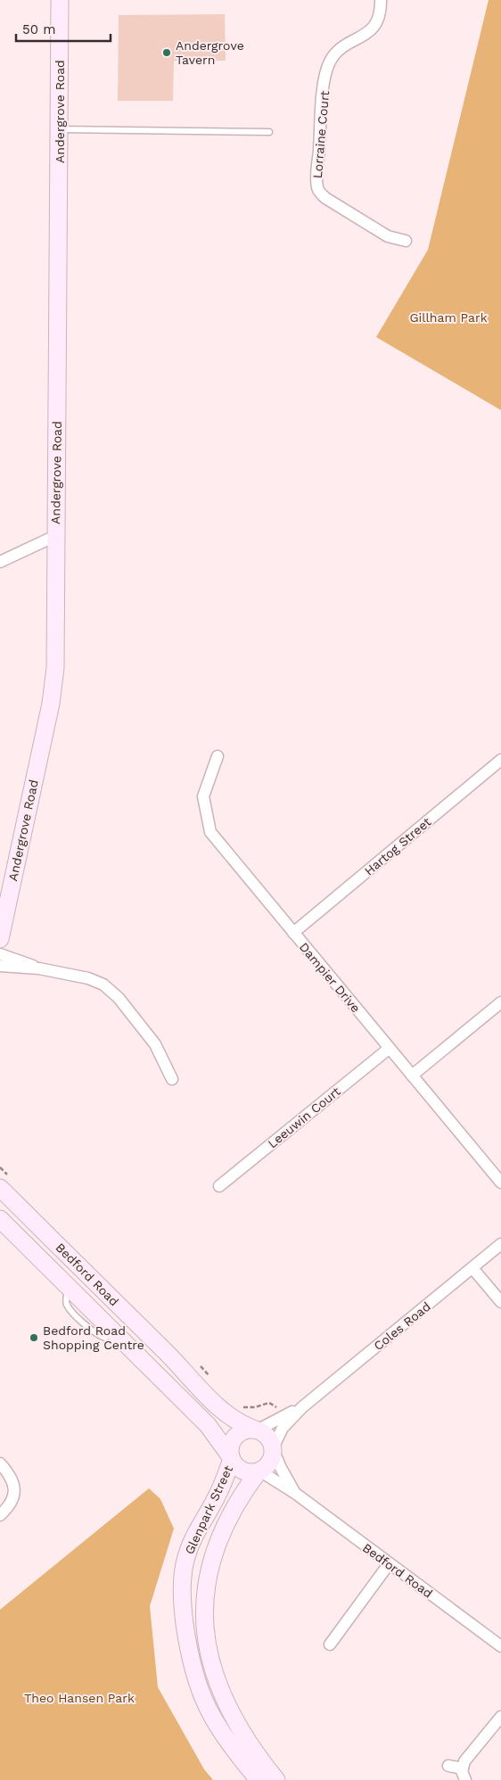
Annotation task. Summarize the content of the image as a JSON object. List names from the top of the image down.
{
  "streets": {
    "street": [
      "Andergrove Road",
      "Lorraine Court",
      "Hartog Street",
      "Dampier Drive",
      "Leeuwin Court",
      "Bedford Road",
      "Coles Road",
      "Glenpark Street"
    ]
  },
  "crossings": [
    ["Hartog Street", "Dampier Drive"],
    ["Dampier Drive", "Leeuwin Court"],
    ["Bedford Road", "Coles Road"],
    ["Bedford Road", "Glenpark Street"],
    ["Coles Road", "Glenpark Street"]
  ],
  "parks": ["Gillham Park", "Theo Hansen Park"],
  "places": ["Andergrove Tavern", "Bedford Road Shopping Centre"],
  "scale_bar": "50 m"
}
